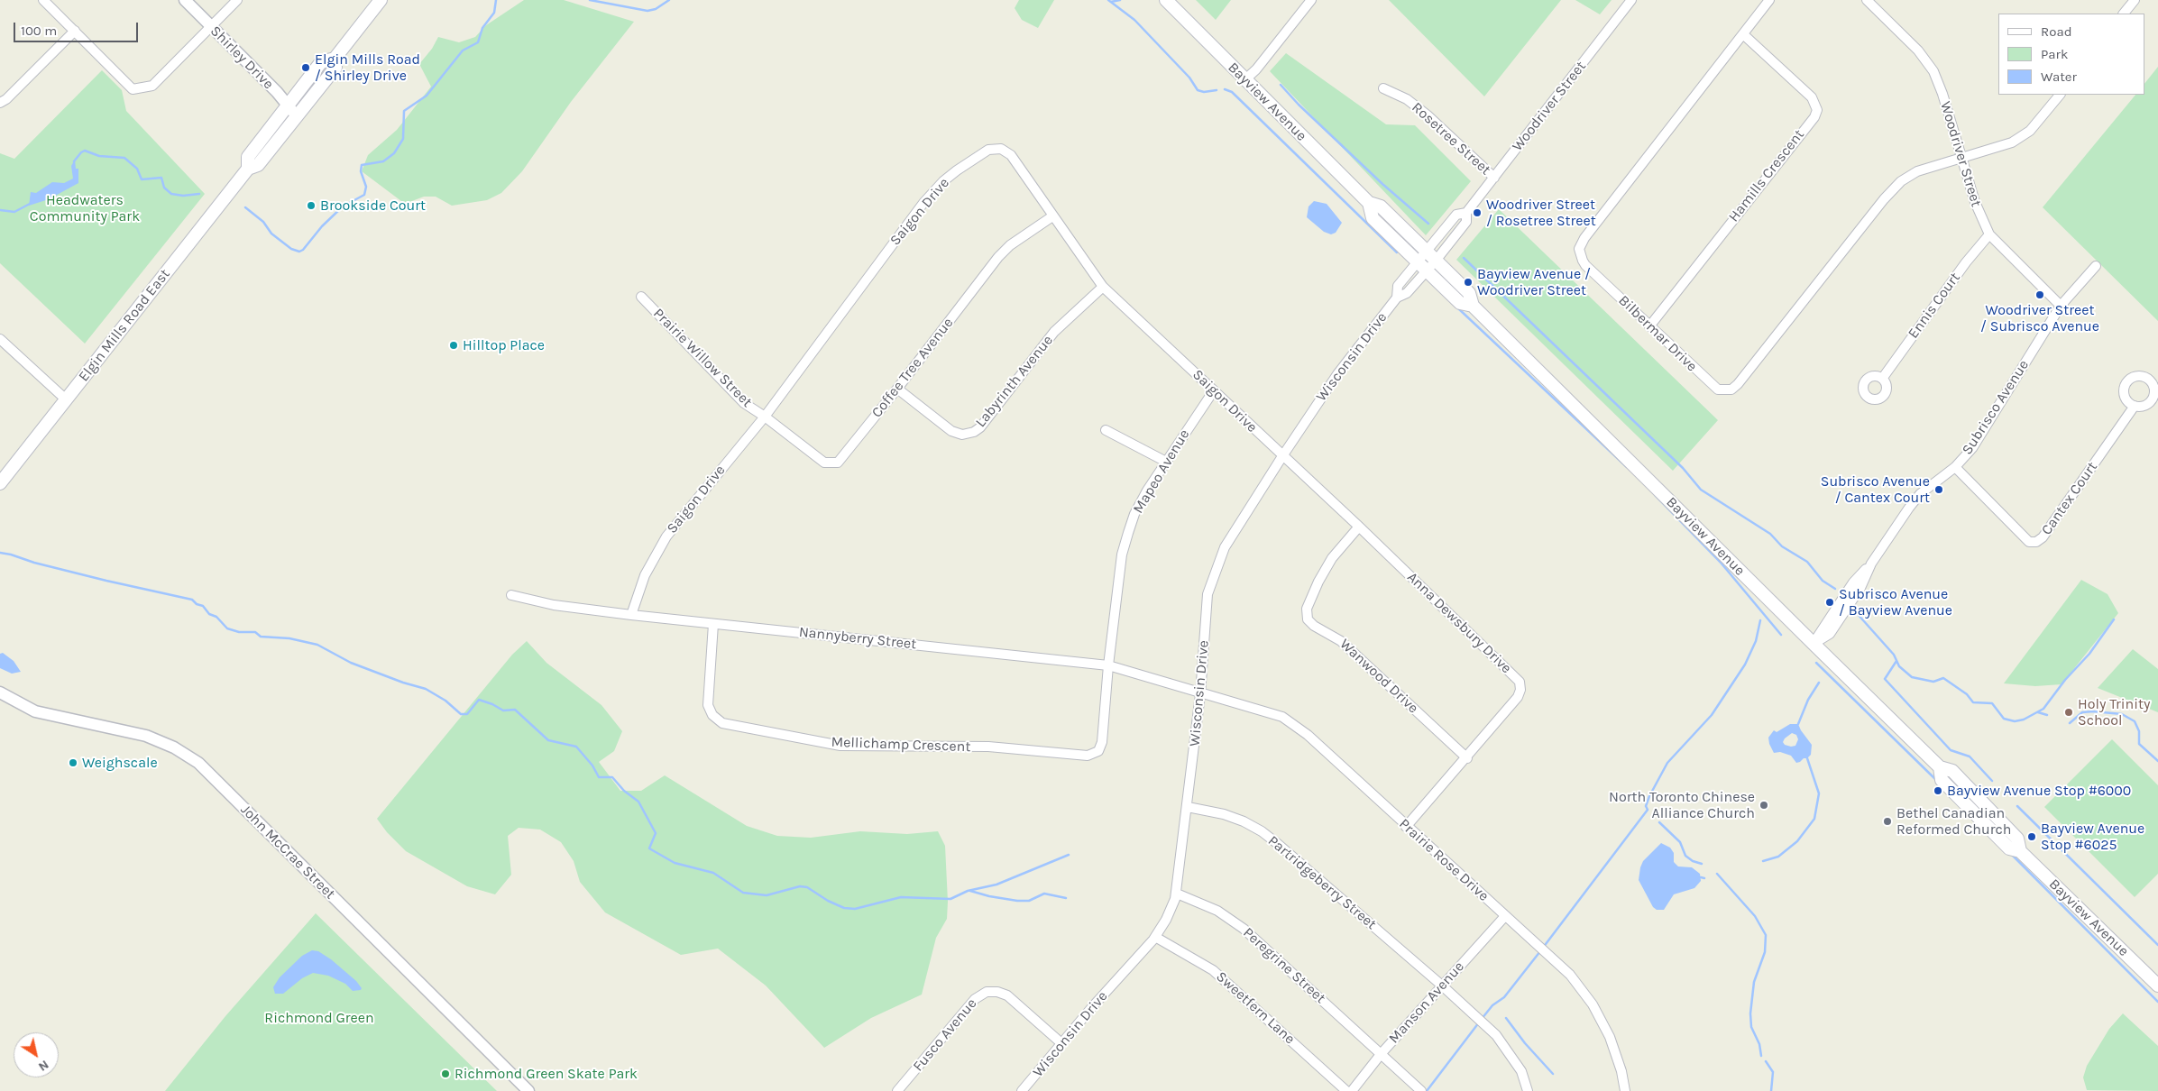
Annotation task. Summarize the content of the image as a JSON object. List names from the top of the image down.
{
  "streets": {
    "main road": ["Bayview Avenue", "Elgin Mills Road East"],
    "street": [
      "Shirley Drive",
      "Woodriver Street",
      "Rosetree Street",
      "Hamills Crescent",
      "Saigon Drive",
      "Ennis Court",
      "Bilbermar Drive",
      "Wisconsin Drive",
      "Prairie Willow Street",
      "Coffee Tree Avenue",
      "Labyrinth Avenue",
      "Subrisco Avenue",
      "Mapeo Avenue",
      "Cantex Court",
      "Anna Dewsbury Drive",
      "Nannyberry Street",
      "Wanwood Drive",
      "Mellichamp Crescent",
      "John McCrae Street",
      "Prairie Rose Drive",
      "Partridgeberry Street",
      "Peregrine Street",
      "Manson Avenue",
      "Sweetfern Lane",
      "Fusco Avenue"
    ]
  },
  "crossings": [
    ["Shirley Drive", "Elgin Mills Road East"],
    ["Bayview Avenue", "Woodriver Street"],
    ["Bayview Avenue", "Wisconsin Drive"],
    ["Bayview Avenue", "Subrisco Avenue"],
    ["Woodriver Street", "Rosetree Street"],
    ["Woodriver Street", "Ennis Court"],
    ["Woodriver Street", "Bilbermar Drive"],
    ["Woodriver Street", "Wisconsin Drive"],
    ["Woodriver Street", "Subrisco Avenue"],
    ["Hamills Crescent", "Bilbermar Drive"],
    ["Saigon Drive", "Wisconsin Drive"],
    ["Saigon Drive", "Prairie Willow Street"],
    ["Saigon Drive", "Coffee Tree Avenue"],
    ["Saigon Drive", "Labyrinth Avenue"],
    ["Saigon Drive", "Mapeo Avenue"],
    ["Saigon Drive", "Anna Dewsbury Drive"],
    ["Saigon Drive", "Nannyberry Street"],
    ["Wisconsin Drive", "Anna Dewsbury Drive"],
    ["Wisconsin Drive", "Nannyberry Street"],
    ["Wisconsin Drive", "Prairie Rose Drive"],
    ["Wisconsin Drive", "Partridgeberry Street"],
    ["Wisconsin Drive", "Peregrine Street"],
    ["Wisconsin Drive", "Sweetfern Lane"],
    ["Wisconsin Drive", "Fusco Avenue"],
    ["Prairie Willow Street", "Coffee Tree Avenue"],
    ["Coffee Tree Avenue", "Labyrinth Avenue"],
    ["Subrisco Avenue", "Cantex Court"],
    ["Mapeo Avenue", "Nannyberry Street"],
    ["Mapeo Avenue", "Mellichamp Crescent"],
    ["Anna Dewsbury Drive", "Wanwood Drive"],
    ["Anna Dewsbury Drive", "Prairie Rose Drive"],
    ["Nannyberry Street", "Mellichamp Crescent"],
    ["Nannyberry Street", "Prairie Rose Drive"],
    ["Prairie Rose Drive", "Manson Avenue"],
    ["Partridgeberry Street", "Manson Avenue"],
    ["Peregrine Street", "Manson Avenue"]
  ],
  "parks": ["Headwaters Community Park", "Richmond Green"],
  "places": [
    "Elgin Mills Road / Shirley Drive",
    "Brookside Court",
    "Woodriver Street / Rosetree Street",
    "Bayview Avenue / Woodriver Street",
    "Woodriver Street / Subrisco Avenue",
    "Hilltop Place",
    "Subrisco Avenue / Cantex Court",
    "Subrisco Avenue / Bayview Avenue",
    "Holy Trinity School",
    "Weighscale",
    "Bayview Avenue Stop #6000",
    "North Toronto Chinese Alliance Church",
    "Bethel Canadian Reformed Church",
    "Bayview Avenue Stop #6025",
    "Richmond Green Skate Park"
  ],
  "legend": ["Road", "Park", "Water"],
  "scale_bar": "100 m",
  "north": "bottom right"
}
